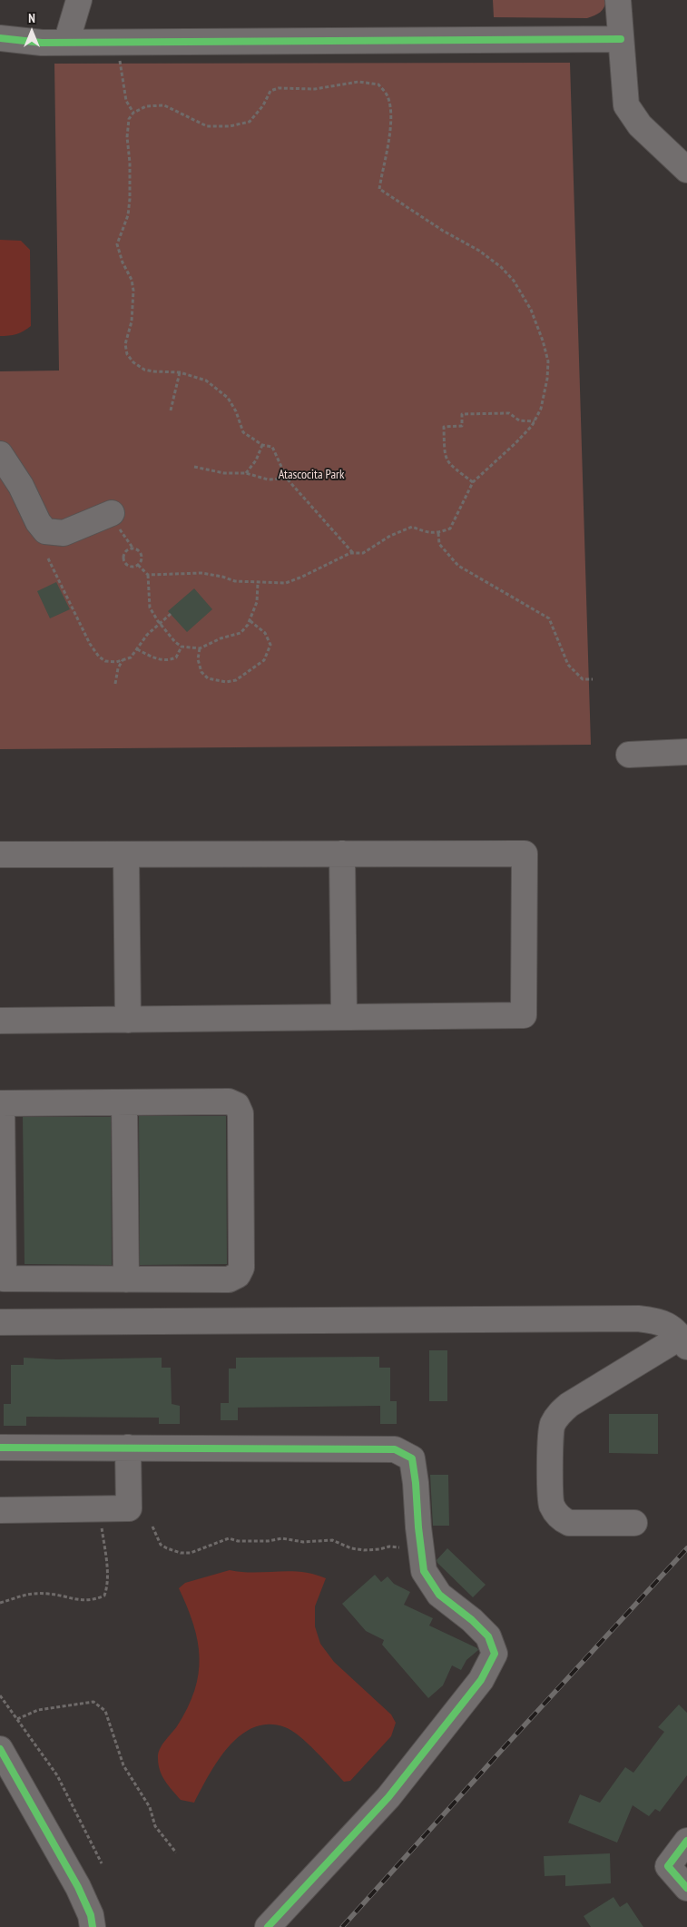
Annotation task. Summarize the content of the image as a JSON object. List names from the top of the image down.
{
  "parks": ["Atascocita Park"],
  "north": "top"
}
